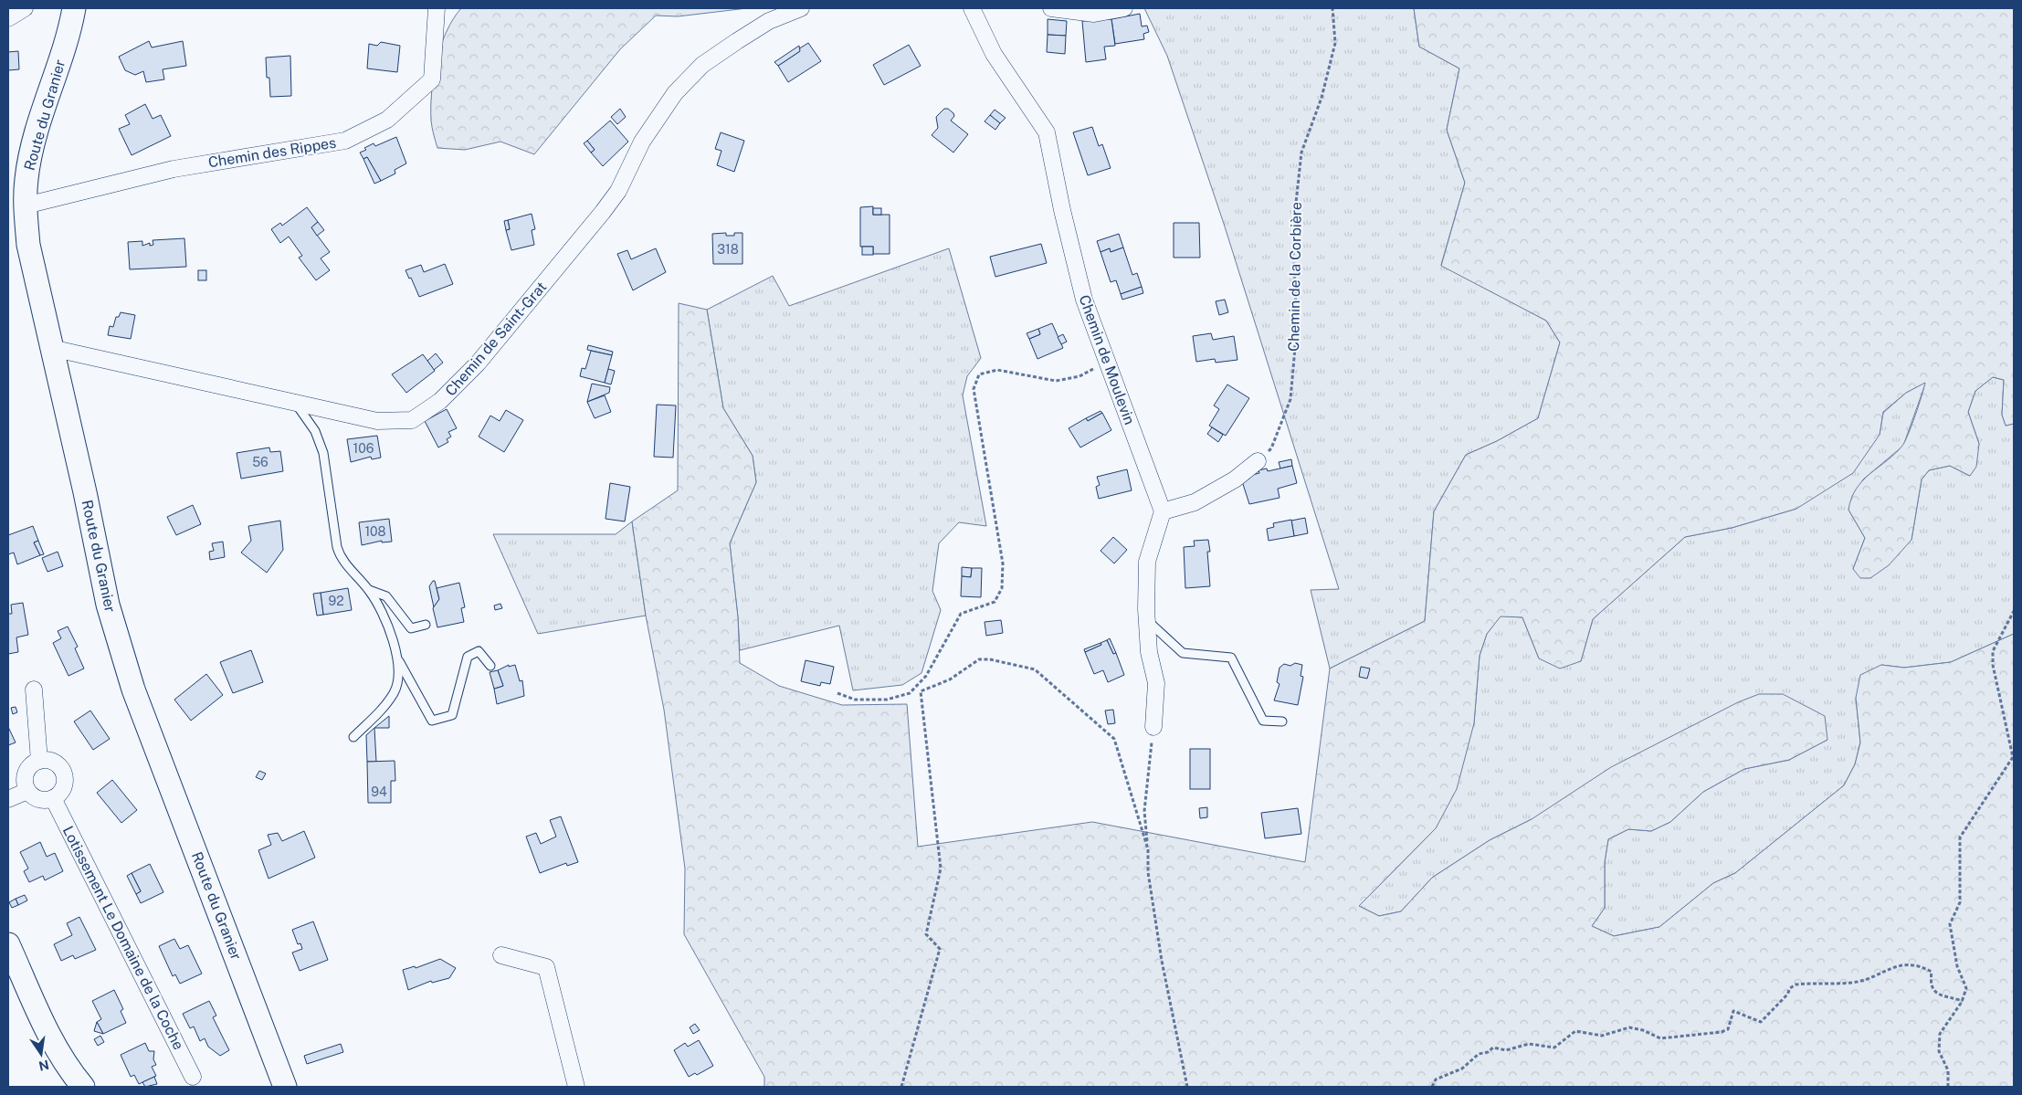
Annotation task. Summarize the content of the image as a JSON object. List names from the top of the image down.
{
  "streets": {
    "street": [
      "Route du Granier",
      "Chemin des Rippes",
      "Chemin de Saint-Grat",
      "Chemin de Moulevin",
      "Lotissement Le Domaine de la Coche"
    ],
    "path": ["Chemin de la Corbière"]
  },
  "crossings": [
    ["Route du Granier", "Chemin des Rippes"],
    ["Route du Granier", "Chemin de Saint-Grat"]
  ],
  "house_numbers": [
    "318",
    "106",
    "56",
    "108",
    "92",
    "94"
  ],
  "north": "bottom"
}
